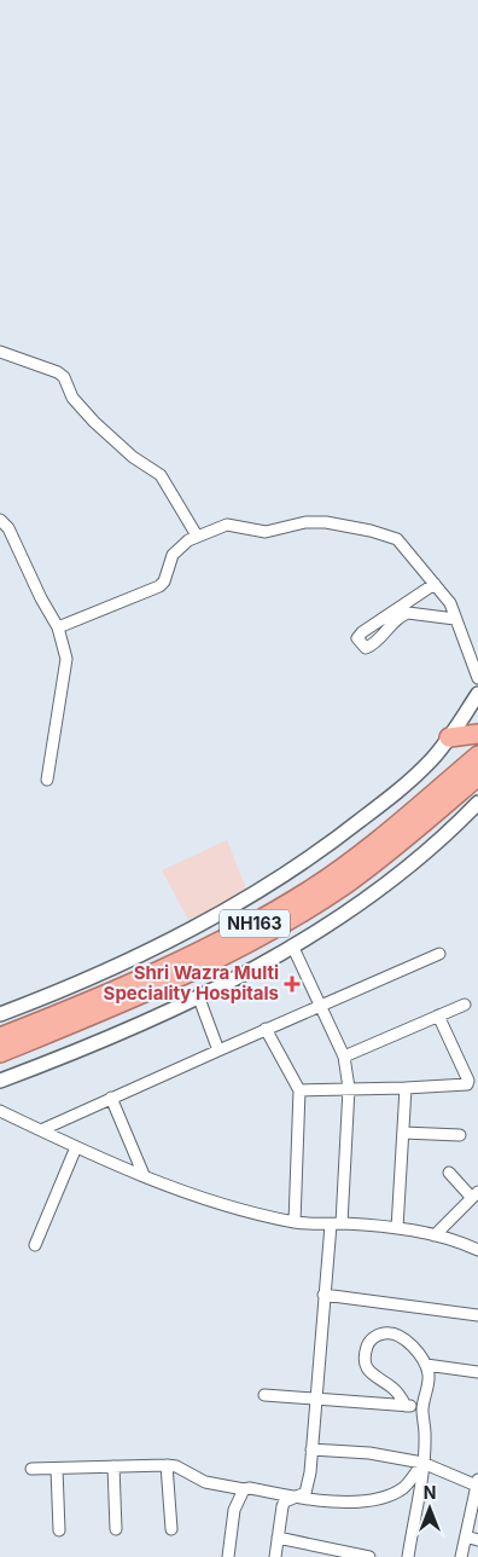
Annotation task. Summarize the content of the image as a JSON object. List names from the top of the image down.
{
  "streets": {
    "highway": ["NH163"]
  },
  "places": {
    "health": ["Shri Wazra Multi Speciality Hospitals"]
  },
  "north": "top"
}
